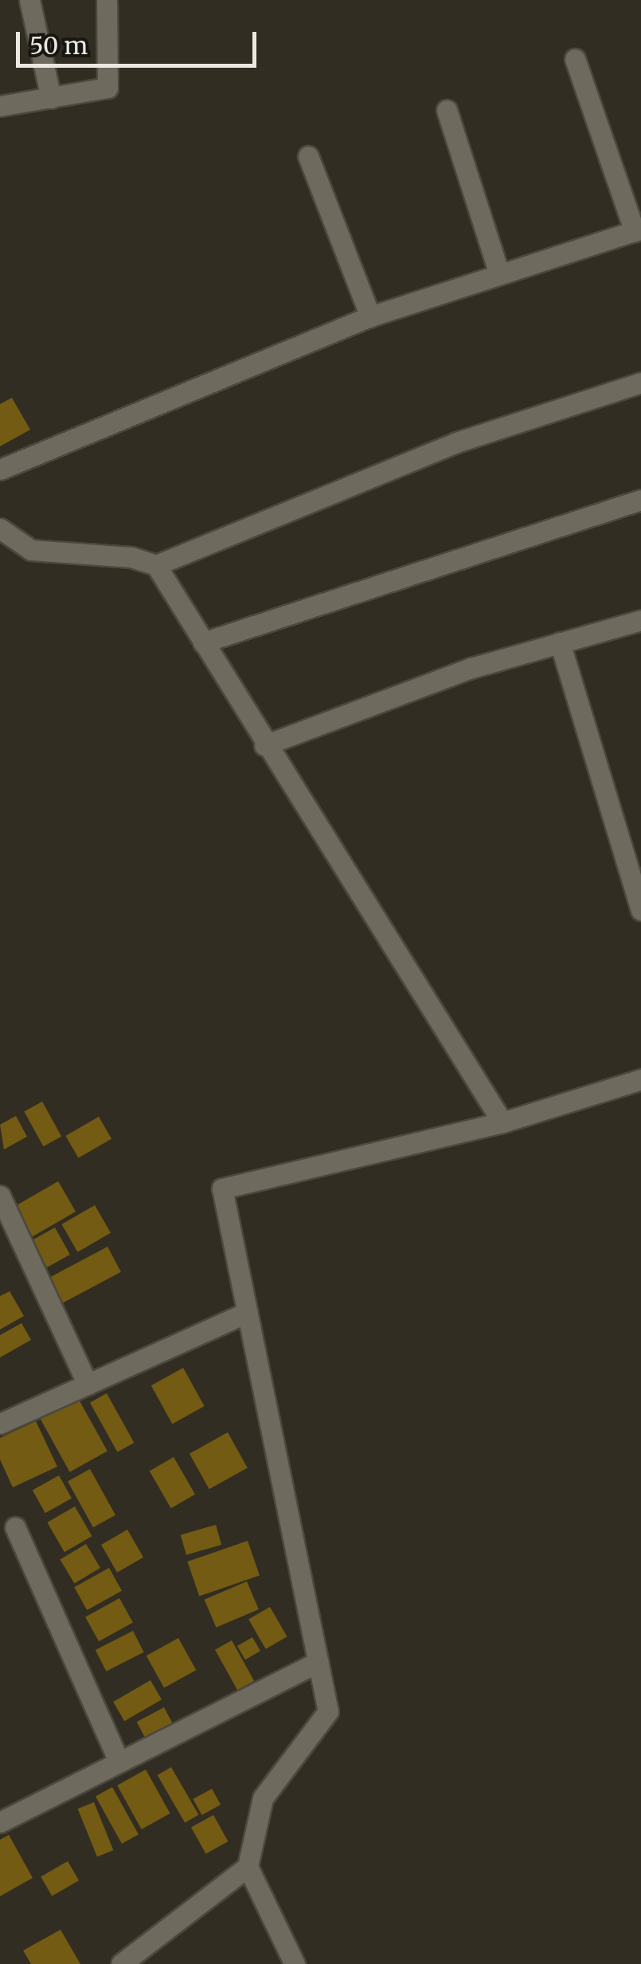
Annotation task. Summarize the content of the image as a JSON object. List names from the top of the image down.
{
  "scale_bar": "50 m"
}
